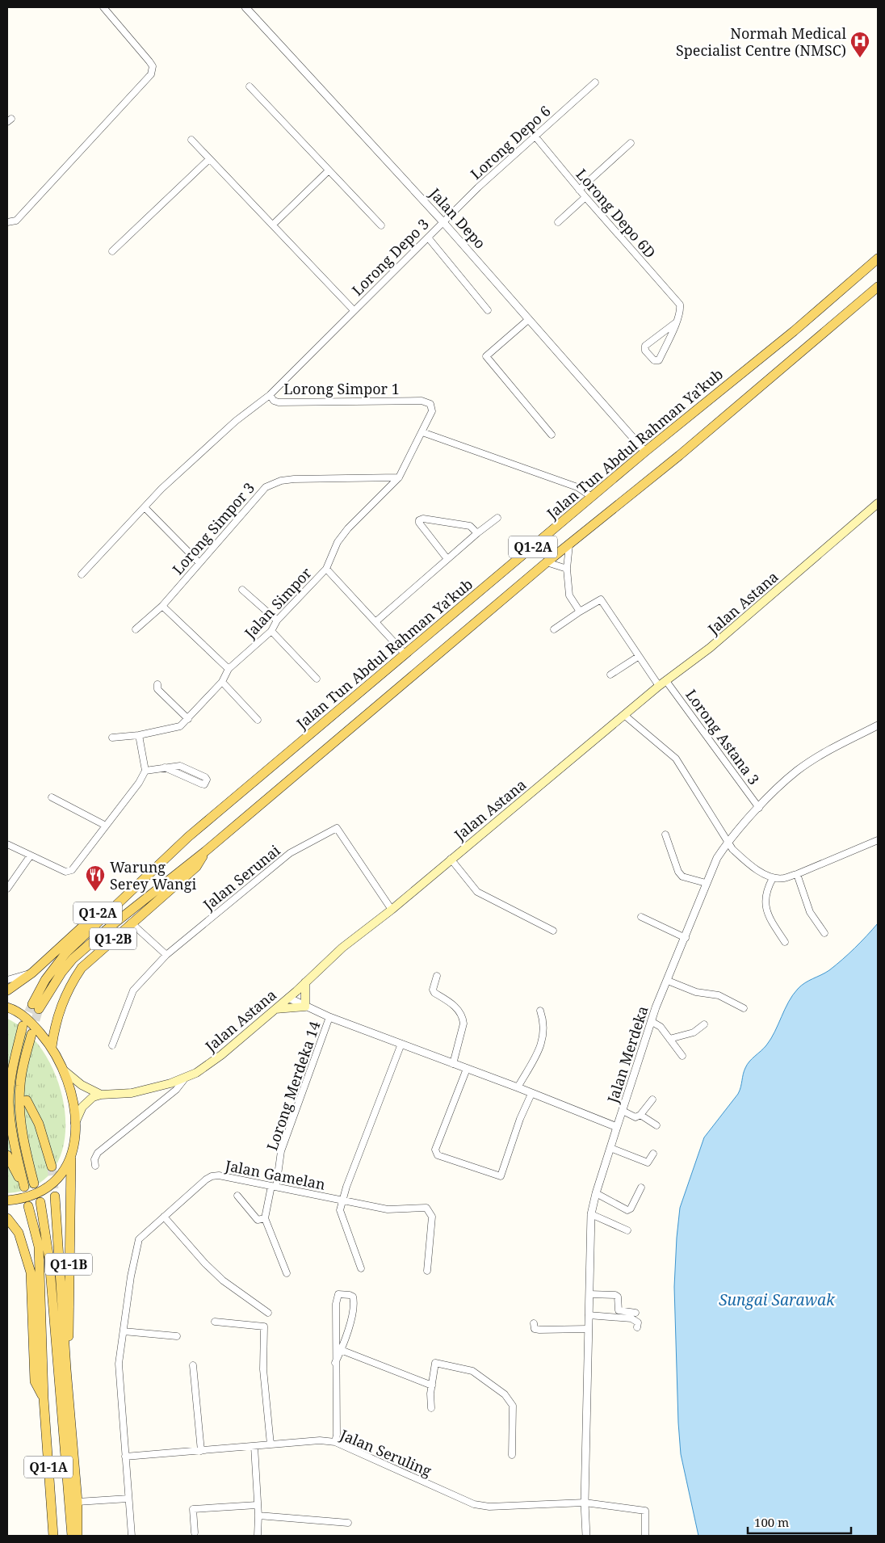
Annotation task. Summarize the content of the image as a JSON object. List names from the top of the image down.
{
  "streets": {
    "main road": [
      "Jalan Tun Abdul Rahman Ya'kub",
      "Q1-2A",
      "Jalan Astana",
      "Q1-2B",
      "Q1-1B",
      "Q1-1A"
    ],
    "street": [
      "Lorong Depo 6",
      "Lorong Depo 6D",
      "Jalan Depo",
      "Lorong Depo 3",
      "Lorong Simpor 1",
      "Lorong Simpor 3",
      "Jalan Simpor",
      "Lorong Astana 3",
      "Jalan Serunai",
      "Jalan Merdeka",
      "Lorong Merdeka 14",
      "Jalan Gamelan",
      "Jalan Seruling"
    ]
  },
  "crossings": [
    ["Lorong Depo 6", "Lorong Depo 6D"],
    ["Lorong Depo 6", "Jalan Depo"],
    ["Lorong Depo 6", "Lorong Depo 3"],
    ["Jalan Depo", "Lorong Depo 3"],
    ["Jalan Depo", "Jalan Tun Abdul Rahman Ya'kub"],
    ["Lorong Depo 3", "Lorong Simpor 1"],
    ["Lorong Simpor 1", "Jalan Simpor"],
    ["Jalan Tun Abdul Rahman Ya'kub", "Q1-2A"],
    ["Lorong Simpor 3", "Jalan Simpor"],
    ["Jalan Astana", "Lorong Astana 3"],
    ["Jalan Astana", "Jalan Serunai"],
    ["Jalan Astana", "Jalan Merdeka"],
    ["Lorong Astana 3", "Jalan Merdeka"],
    ["Jalan Merdeka", "Lorong Merdeka 14"],
    ["Lorong Merdeka 14", "Jalan Gamelan"],
    ["Jalan Gamelan", "Jalan Seruling"]
  ],
  "water": ["Sungai Sarawak"],
  "places": {
    "hospital": ["Normah Medical Specialist Centre (NMSC)"],
    "restaurant": ["Warung Serey Wangi"]
  },
  "scale_bar": "100 m"
}
